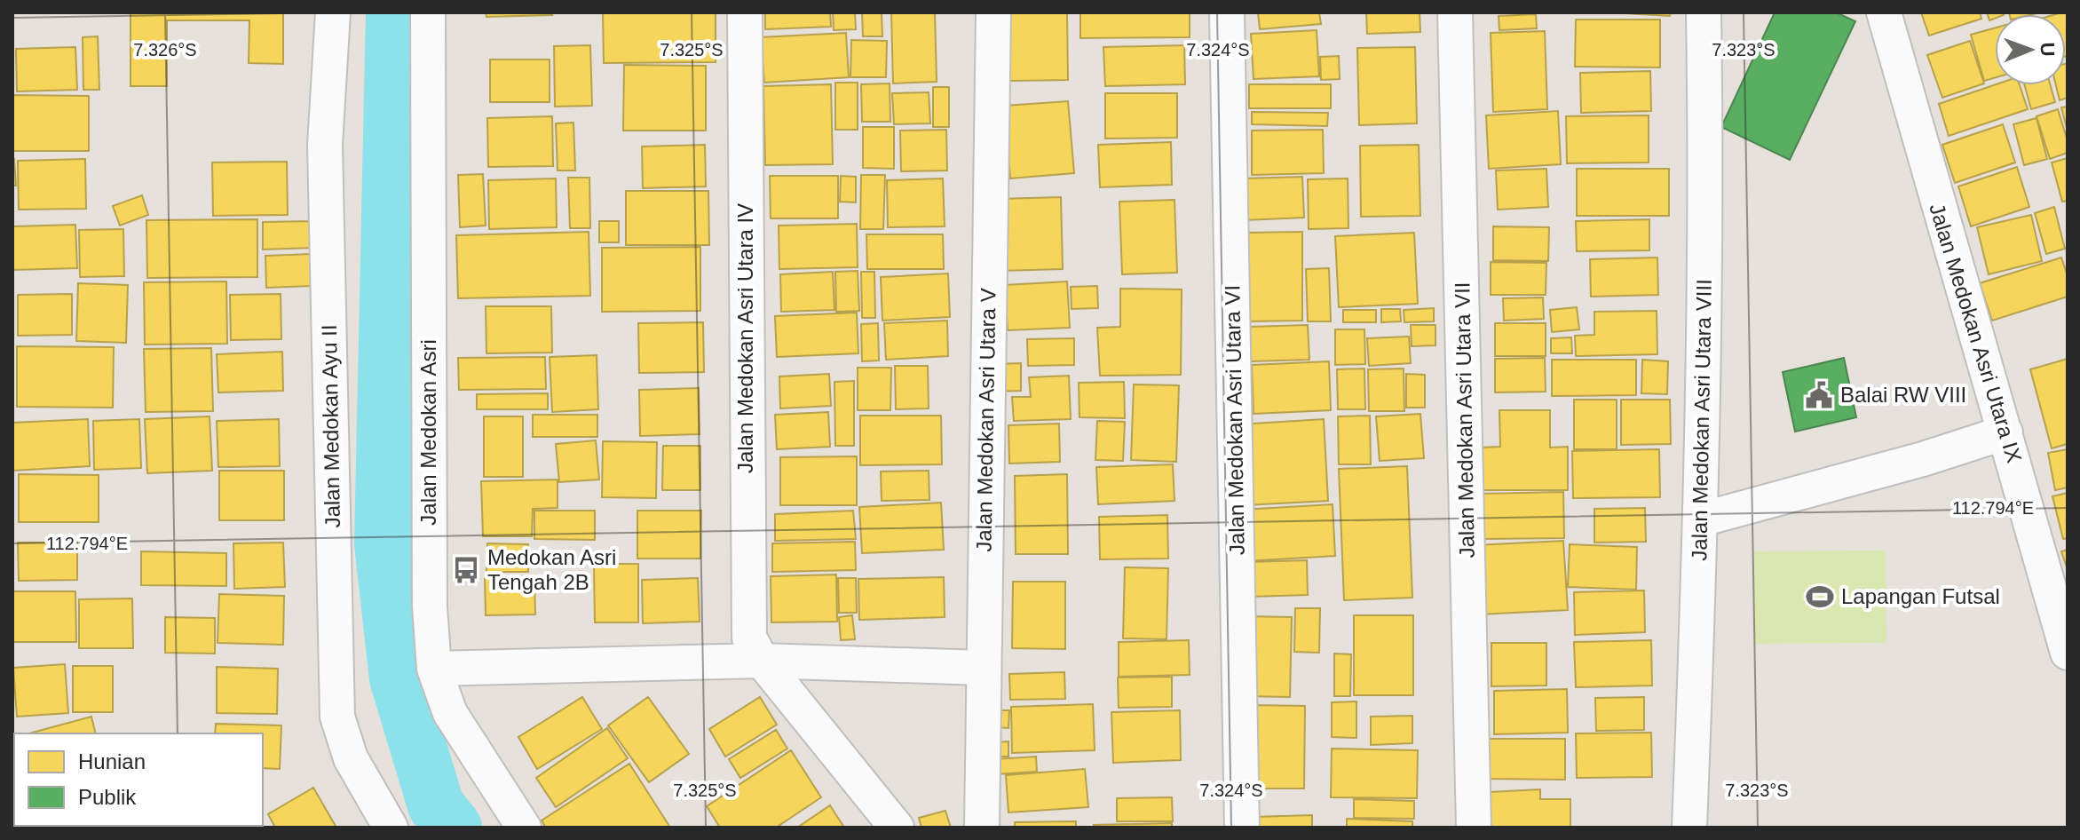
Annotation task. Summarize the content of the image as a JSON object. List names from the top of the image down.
{
  "streets": {
    "street": [
      "Jalan Medokan Asri Utara IX",
      "Jalan Medokan Asri Utara IV",
      "Jalan Medokan Asri Utara V",
      "Jalan Medokan Asri Utara VI",
      "Jalan Medokan Asri Utara VII",
      "Jalan Medokan Asri Utara VIII",
      "Jalan Medokan Ayu II",
      "Jalan Medokan Asri"
    ]
  },
  "places": {
    "public building": ["Balai RW VIII"],
    "bus stop": ["Medokan Asri Tengah 2B"],
    "sports": ["Lapangan Futsal"]
  },
  "legend": ["Hunian", "Publik"],
  "north": "right",
  "coordinates": [
    "7.326°S",
    "7.325°S",
    "7.324°S",
    "7.323°S",
    "112.794°E"
  ]
}
